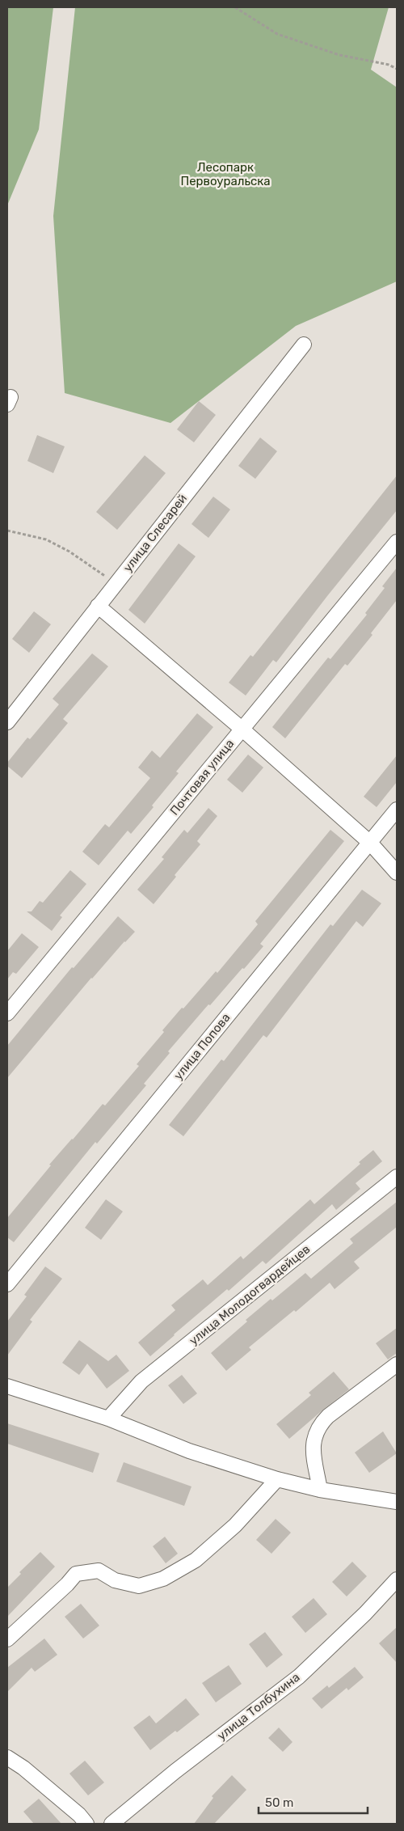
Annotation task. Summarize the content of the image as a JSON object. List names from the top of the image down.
{
  "streets": {
    "street": [
      "улица Слесарей",
      "Почтовая улица",
      "улица Попова",
      "улица Молодогвардейцев",
      "улица Толбухина"
    ]
  },
  "parks": ["Лесопарк Первоуральска"],
  "scale_bar": "50 m"
}
